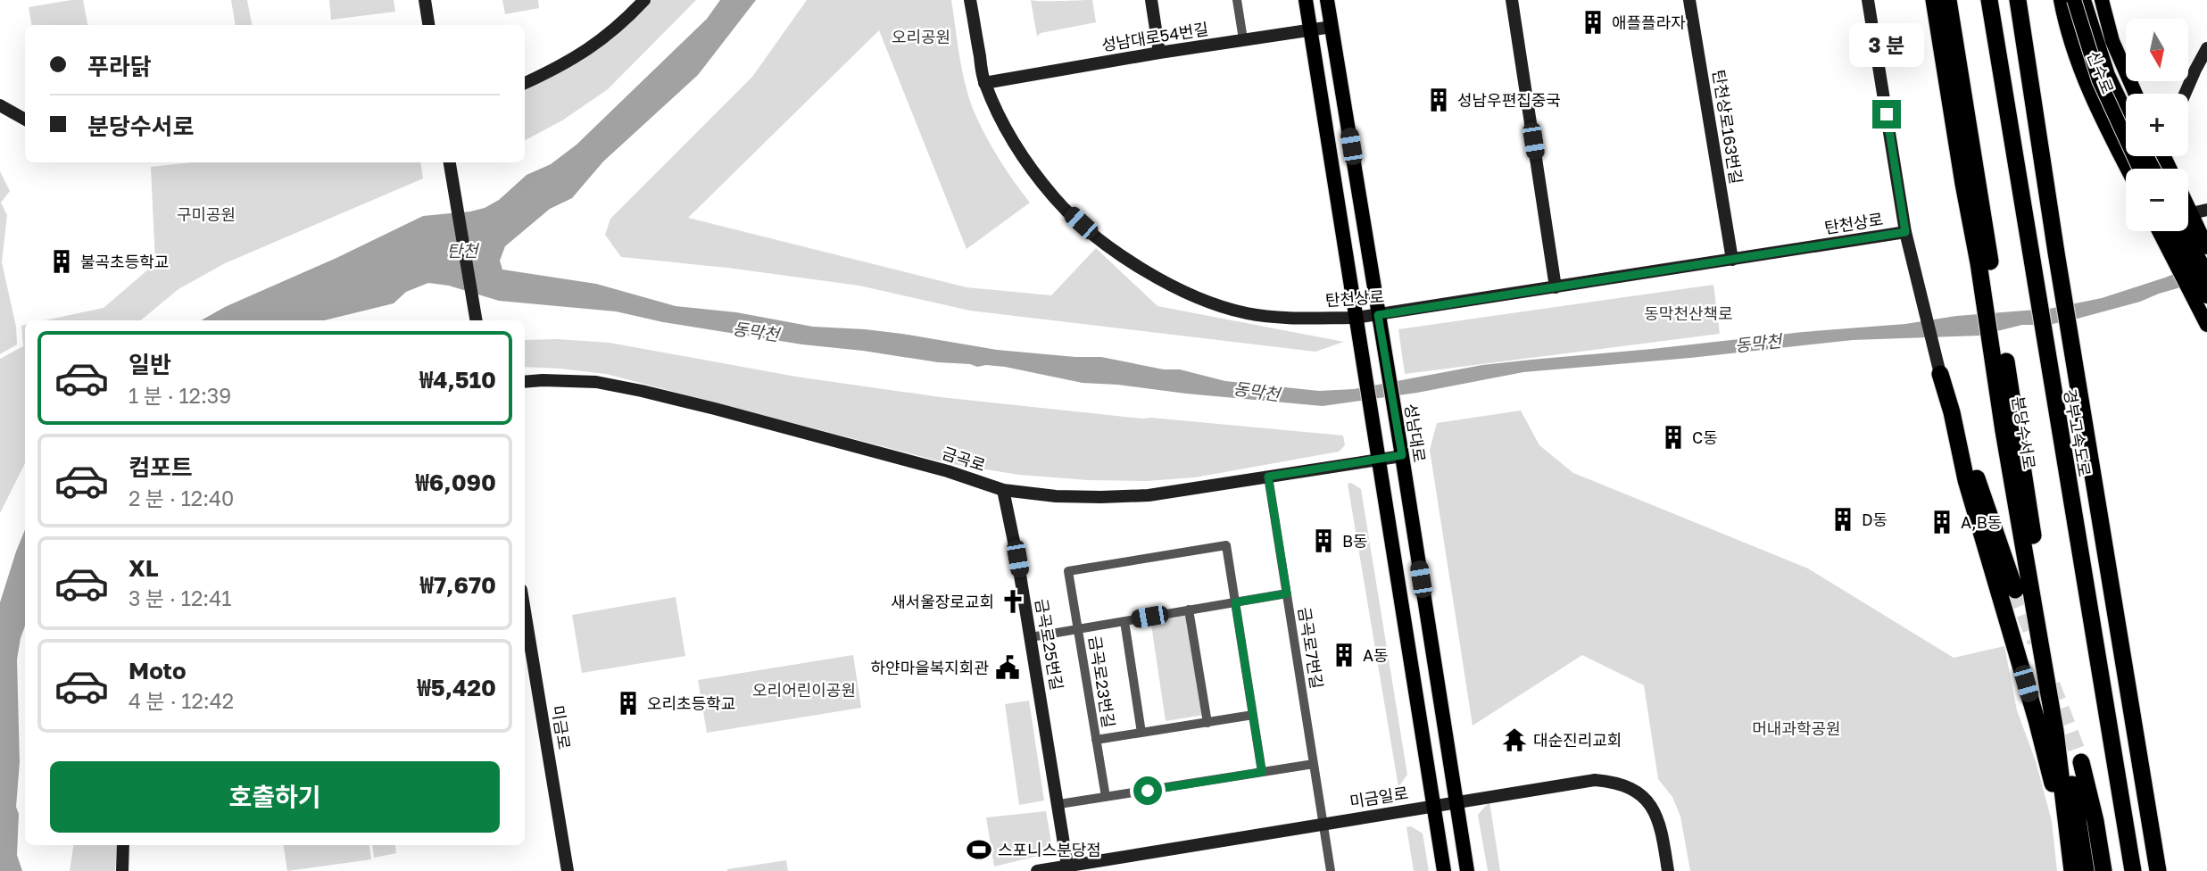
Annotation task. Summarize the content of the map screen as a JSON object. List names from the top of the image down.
{
  "streets": {
    "highway": ["분당수서로", "경부고속도로"],
    "main road": ["신수로", "성남대로"],
    "street": [
      "성남대로54번길",
      "탄천상로163번길",
      "탄천상로",
      "금곡로",
      "금곡로25번길",
      "금곡로7번길",
      "금곡로23번길",
      "미금로",
      "미금일로"
    ]
  },
  "crossings": [
    ["성남대로54번길", "탄천상로"],
    ["성남대로54번길", "성남대로"],
    ["탄천상로163번길", "탄천상로"],
    ["탄천상로", "성남대로"],
    ["성남대로", "금곡로"],
    ["성남대로", "미금일로"],
    ["금곡로", "금곡로25번길"],
    ["금곡로", "금곡로7번길"],
    ["금곡로25번길", "미금일로"],
    ["금곡로7번길", "금곡로23번길"],
    ["금곡로7번길", "미금일로"]
  ],
  "water": ["탄천", "동막천"],
  "parks": [
    "오리공원",
    "구미공원",
    "동막천산책로",
    "오리어린이공원",
    "머내과학공원"
  ],
  "places": {
    "building": [
      "애플플라자",
      "성남우편집중국",
      "불곡초등학교",
      "C동",
      "D동",
      "A,B동",
      "B동",
      "A동",
      "오리초등학교"
    ],
    "church": ["새서울장로교회"],
    "public building": ["하얀마을복지회관"],
    "temple": ["대순진리교회"],
    "sports": ["스포니스분당점"]
  },
  "north": "bottom",
  "page": {
    "map_buttons": ["+", "−"],
    "bubble": "3 분",
    "banner": ["푸라닭", "분당수서로"],
    "list": [
      {
        "name": "일반",
        "note": "1 분 · 12:39",
        "value": "₩4,510"
      },
      {
        "name": "컴포트",
        "note": "2 분 · 12:40",
        "value": "₩6,090"
      },
      {
        "name": "XL",
        "note": "3 분 · 12:41",
        "value": "₩7,670"
      },
      {
        "name": "Moto",
        "note": "4 분 · 12:42",
        "value": "₩5,420"
      }
    ],
    "buttons": "호출하기"
  }
}
